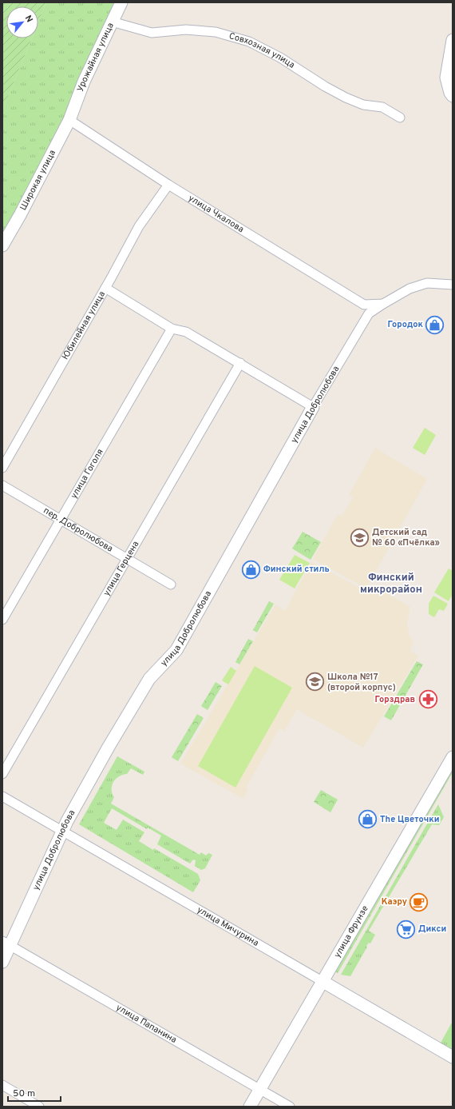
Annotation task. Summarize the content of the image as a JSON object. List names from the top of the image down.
{
  "streets": {
    "street": [
      "Совхозная улица",
      "Урожайная улица",
      "Широкая улица",
      "улица Чкалова",
      "Юбилейная улица",
      "улица Добролюбова",
      "улица Гоголя",
      "пер. Добролюбова",
      "улица Герцена",
      "улица Мичурина",
      "улица Фрунзе",
      "улица Папанина"
    ]
  },
  "crossings": [
    ["Совхозная улица", "Урожайная улица"],
    ["Урожайная улица", "Широкая улица"],
    ["Урожайная улица", "улица Чкалова"],
    ["Широкая улица", "улица Чкалова"],
    ["улица Чкалова", "Юбилейная улица"],
    ["улица Чкалова", "улица Добролюбова"],
    ["улица Добролюбова", "улица Мичурина"],
    ["улица Добролюбова", "улица Папанина"],
    ["улица Гоголя", "пер. Добролюбова"],
    ["пер. Добролюбова", "улица Герцена"],
    ["улица Мичурина", "улица Фрунзе"],
    ["улица Фрунзе", "улица Папанина"]
  ],
  "districts": ["Финский микрорайон"],
  "places": {
    "shop": ["Городок", "Финский стиль", "The Цветочки"],
    "school or university": ["Детский сад № 60 «Пчёлка»", "Школа №17 (второй корпус)"],
    "pharmacy": ["Горздрав"],
    "cafe": ["Каэру"],
    "supermarket": ["Дикси"]
  },
  "scale_bar": "50 m",
  "north": "top right"
}
